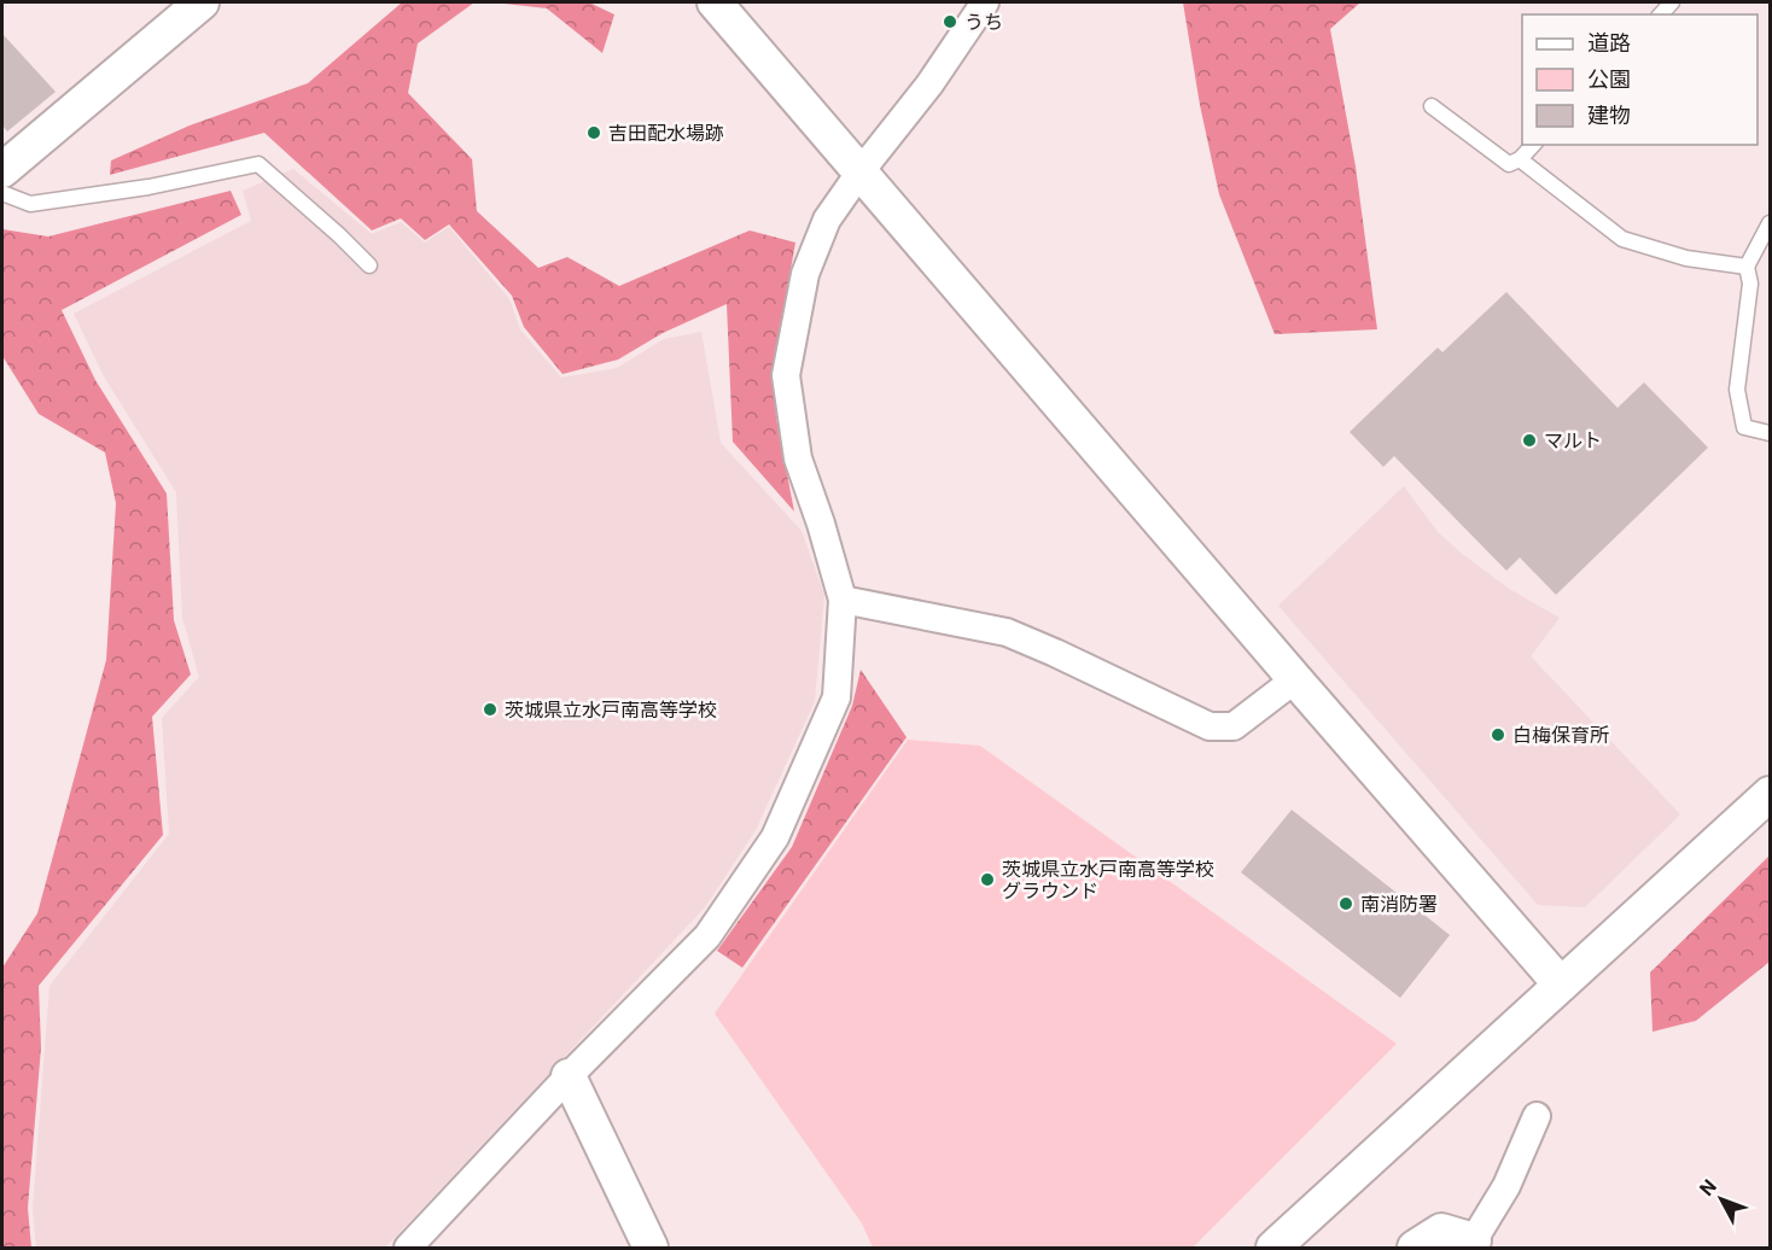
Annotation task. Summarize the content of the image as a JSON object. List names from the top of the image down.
{
  "places": [
    "うち",
    "吉田配水場跡",
    "マルト",
    "茨城県立水戸南高等学校",
    "白梅保育所",
    "茨城県立水戸南高等学校 グラウンド",
    "南消防署"
  ],
  "legend": ["道路", "公園", "建物"],
  "north": "top left"
}
